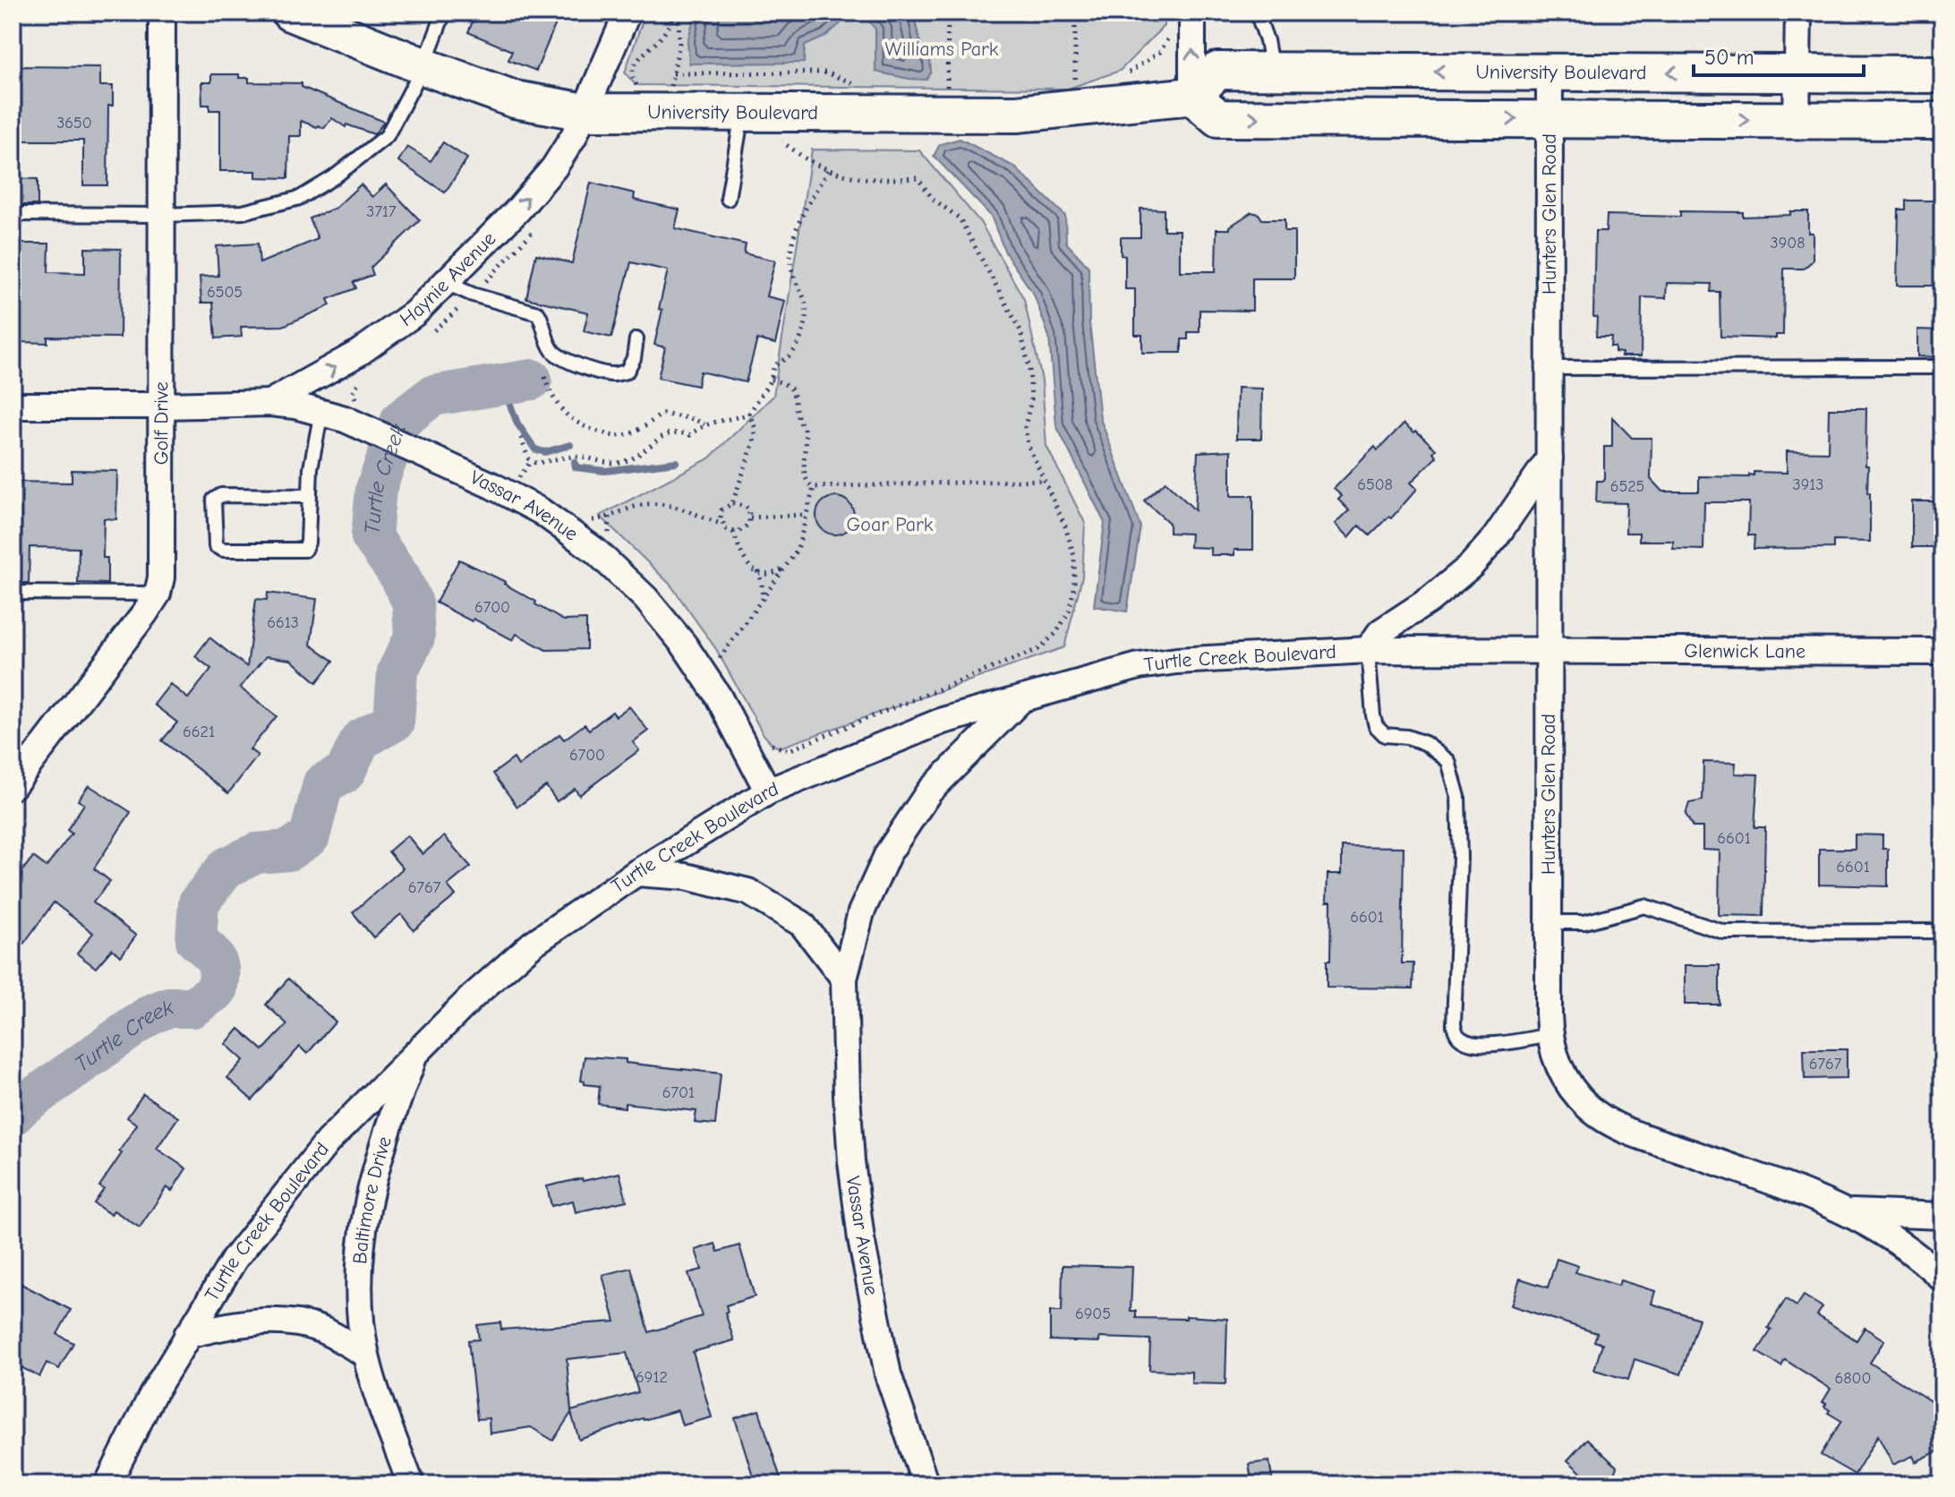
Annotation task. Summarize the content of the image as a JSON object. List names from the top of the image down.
{
  "streets": {
    "street": [
      "University Boulevard",
      "Hunters Glen Road",
      "Haynie Avenue",
      "Golf Drive",
      "Vassar Avenue",
      "Glenwick Lane",
      "Turtle Creek Boulevard",
      "Baltimore Drive"
    ]
  },
  "crossings": [
    ["University Boulevard", "Hunters Glen Road"],
    ["University Boulevard", "Haynie Avenue"],
    ["Hunters Glen Road", "Glenwick Lane"],
    ["Hunters Glen Road", "Turtle Creek Boulevard"],
    ["Haynie Avenue", "Vassar Avenue"],
    ["Golf Drive", "Vassar Avenue"],
    ["Vassar Avenue", "Turtle Creek Boulevard"],
    ["Glenwick Lane", "Turtle Creek Boulevard"],
    ["Turtle Creek Boulevard", "Baltimore Drive"]
  ],
  "one_way": ["Haynie Avenue"],
  "water": ["Turtle Creek"],
  "parks": ["Williams Park", "Goar Park"],
  "house_numbers": [
    "3650",
    "3717",
    "3908",
    "6505",
    "6508",
    "3913",
    "6525",
    "6700",
    "6613",
    "6621",
    "6700",
    "6601",
    "6601",
    "6767",
    "6601",
    "6767",
    "6701",
    "6905",
    "6912",
    "6800"
  ],
  "scale_bar": "50 m"
}
